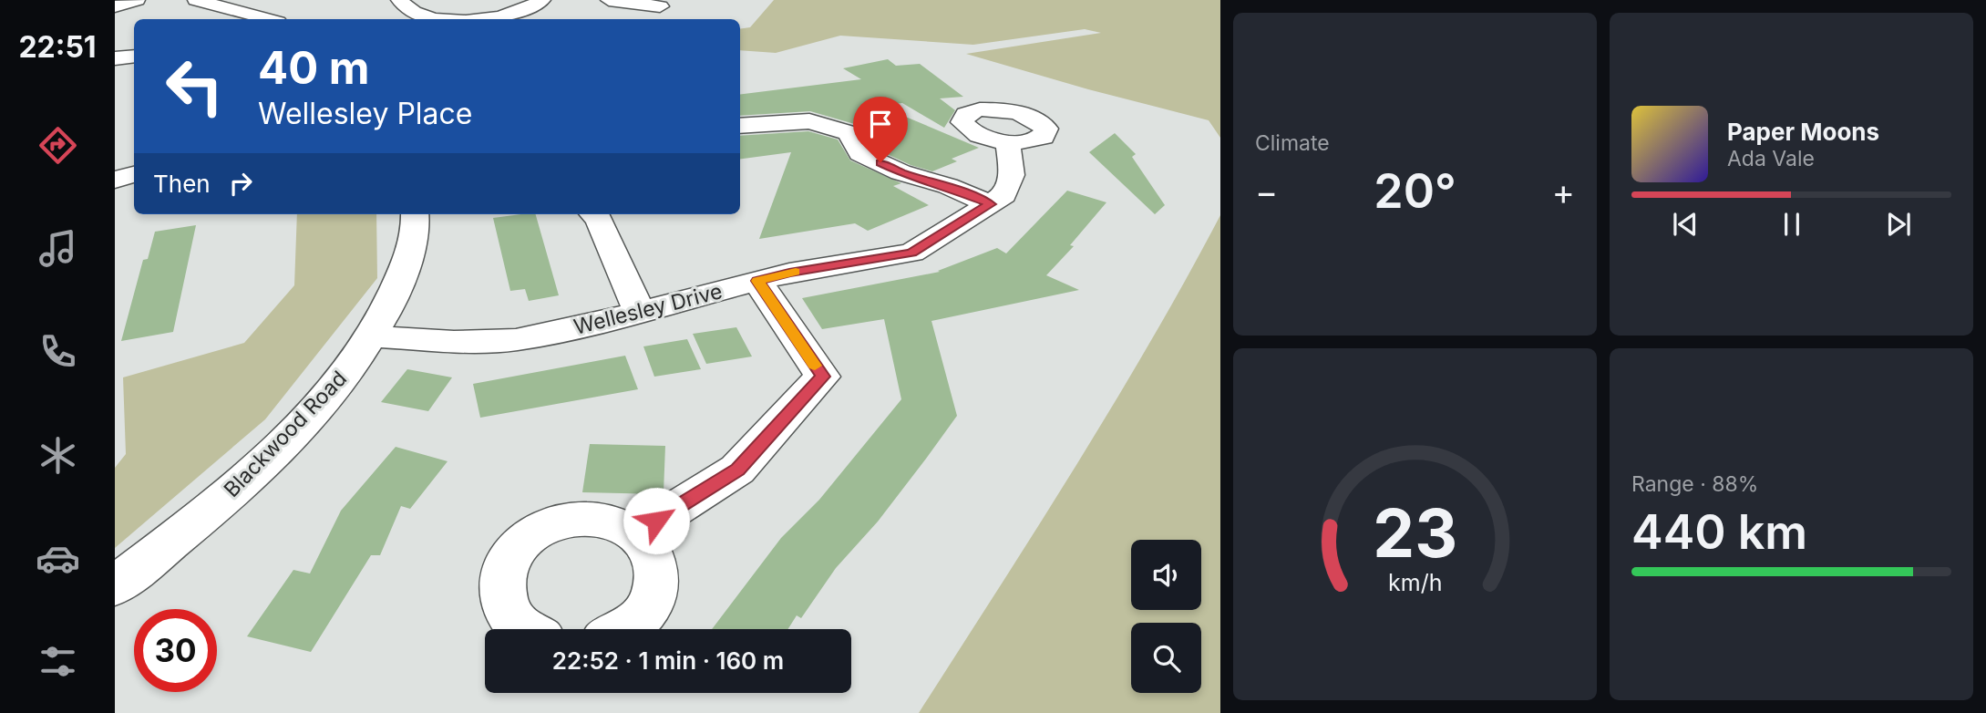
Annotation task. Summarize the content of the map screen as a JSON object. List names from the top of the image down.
{
  "streets": {
    "street": ["Wellesley Drive", "Blackwood Road"]
  },
  "crossings": [
    ["Wellesley Drive", "Blackwood Road"]
  ],
  "page": {
    "tabs": "22:51",
    "tile": [
      "Climate",
      ["Range · 88%", "440 km"]
    ],
    "turn": ["40 m", "Wellesley Place"],
    "song": ["Paper Moons", "Ada Vale"],
    "then": "Then",
    "heat": ["−", "20°", "+"],
    "limit": "30",
    "trip": "22:52 · 1 min · 160 m",
    "gauge": ["23", "km/h"]
  }
}
